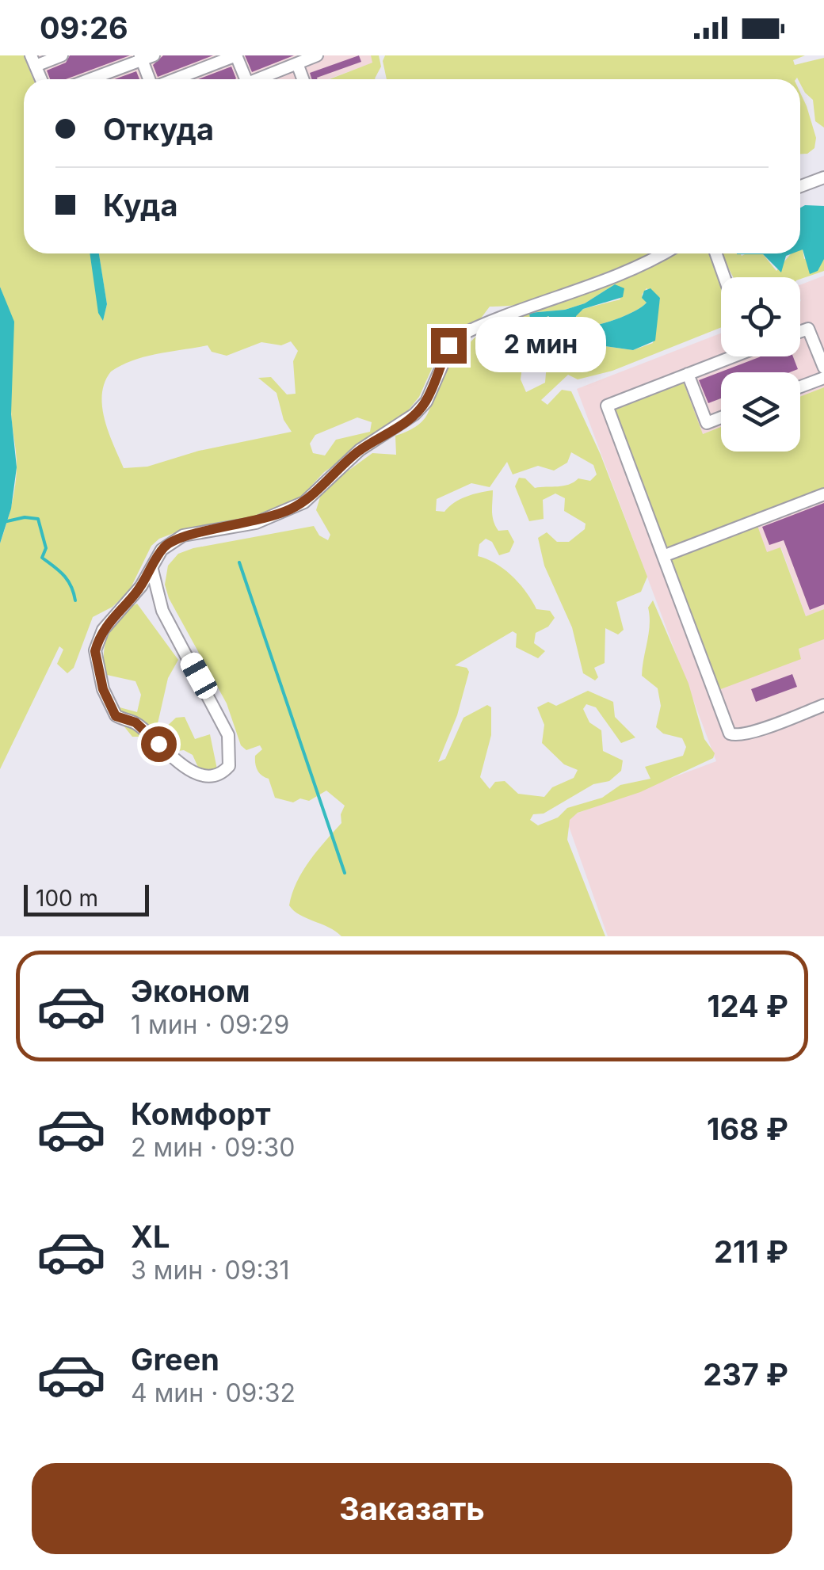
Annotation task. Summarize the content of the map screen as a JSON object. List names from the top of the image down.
{
  "scale_bar": "100 m",
  "page": {
    "status": "09:26",
    "banner": ["Откуда", "Куда"],
    "bubble": "2 мин",
    "scale": "100 m",
    "list": [
      {
        "name": "Эконом",
        "note": "1 мин · 09:29",
        "value": "124 ₽"
      },
      {
        "name": "Комфорт",
        "note": "2 мин · 09:30",
        "value": "168 ₽"
      },
      {
        "name": "XL",
        "note": "3 мин · 09:31",
        "value": "211 ₽"
      },
      {
        "name": "Green",
        "note": "4 мин · 09:32",
        "value": "237 ₽"
      }
    ],
    "buttons": "Заказать"
  }
}
